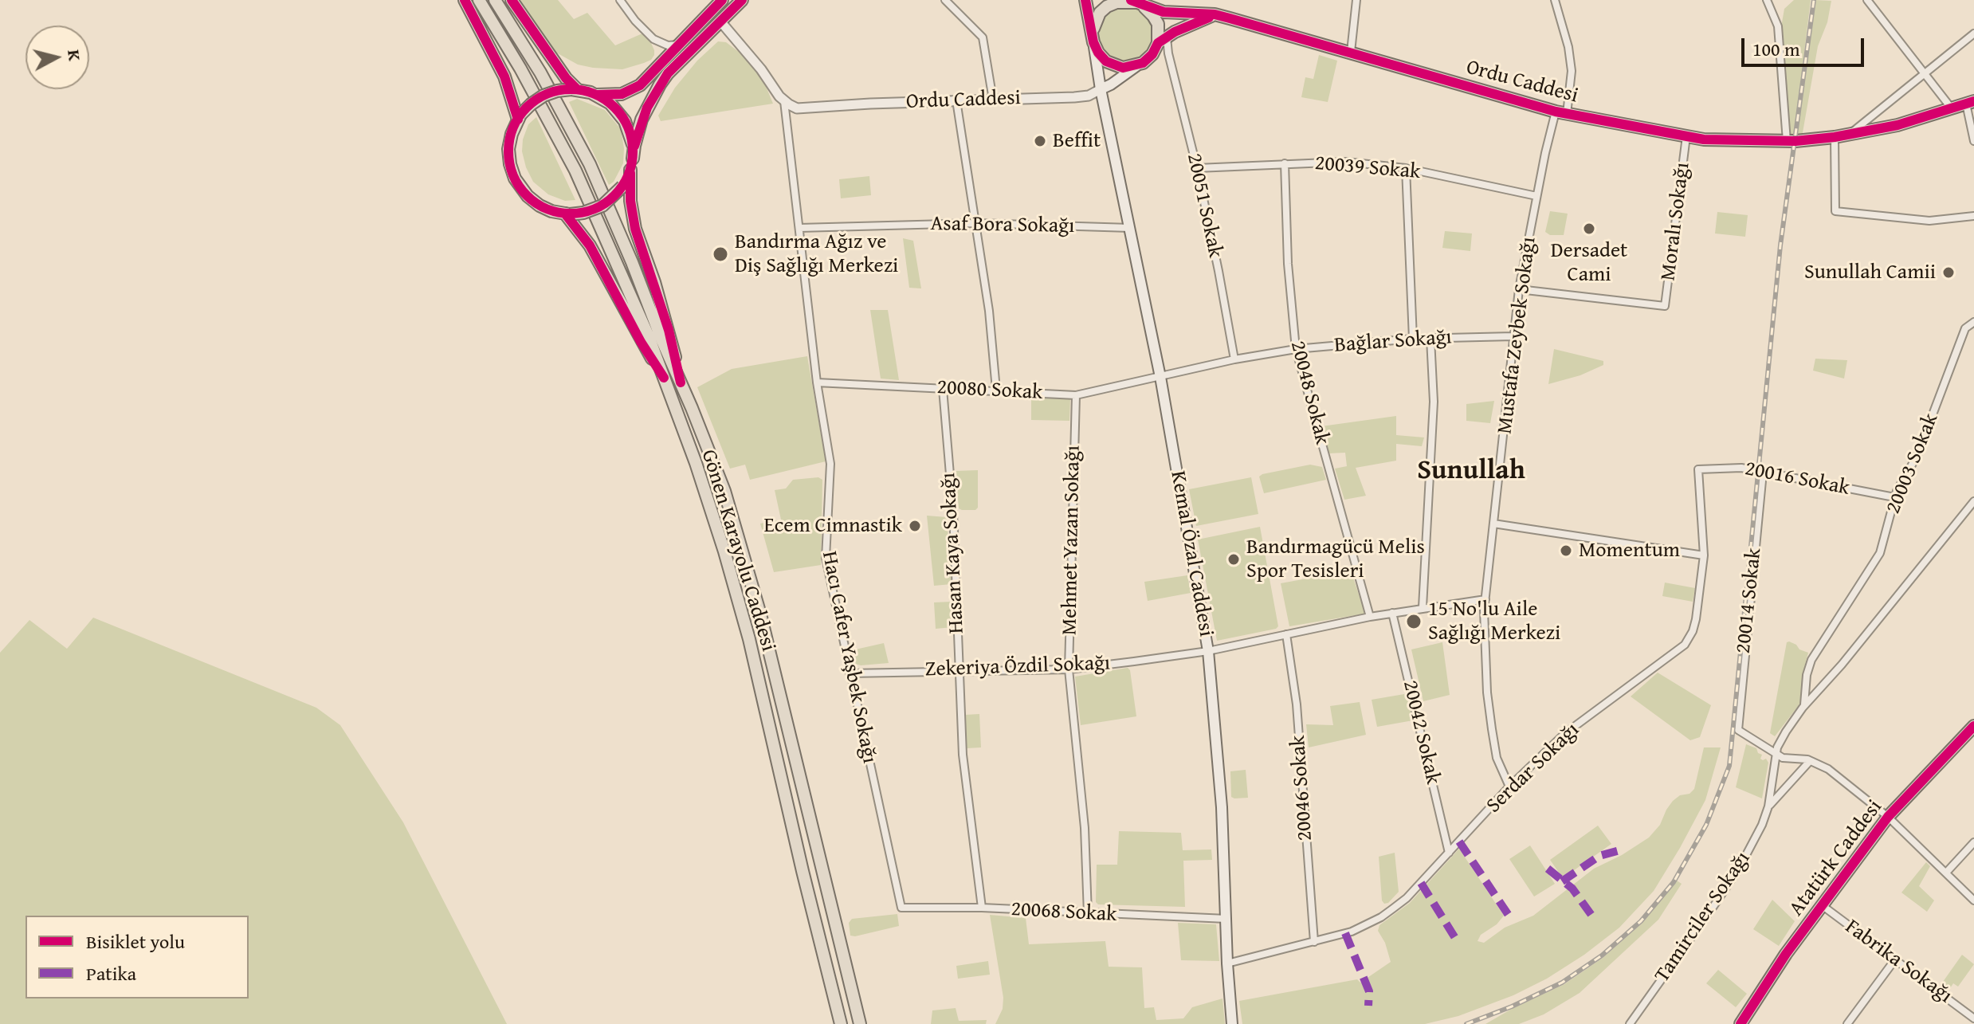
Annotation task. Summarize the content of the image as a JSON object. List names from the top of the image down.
{
  "streets": {
    "main road": [
      "Ordu Caddesi",
      "Gönen Karayolu Caddesi",
      "Kemal Özal Caddesi",
      "Atatürk Caddesi"
    ],
    "street": [
      "20039 Sokak",
      "20051 Sokak",
      "Moralı Sokağı",
      "Asaf Bora Sokağı",
      "Mustafa Zeybek Sokağı",
      "Bağlar Sokağı",
      "20080 Sokak",
      "20048 Sokak",
      "20003 Sokak",
      "20016 Sokak",
      "Mehmet Yazan Sokağı",
      "Hasan Kaya Sokağı",
      "20014 Sokak",
      "Hacı Cafer Yaşbek Sokağı",
      "Zekeriya Özdil Sokağı",
      "20042 Sokak",
      "Serdar Sokağı",
      "20046 Sokak",
      "20068 Sokak",
      "Tamirciler Sokağı",
      "Fabrika Sokağı"
    ]
  },
  "crossings": [
    ["Ordu Caddesi", "20051 Sokak"],
    ["Ordu Caddesi", "Moralı Sokağı"],
    ["Ordu Caddesi", "Mustafa Zeybek Sokağı"],
    ["Ordu Caddesi", "Kemal Özal Caddesi"],
    ["Ordu Caddesi", "Hacı Cafer Yaşbek Sokağı"],
    ["20039 Sokak", "20051 Sokak"],
    ["20039 Sokak", "Mustafa Zeybek Sokağı"],
    ["20039 Sokak", "20048 Sokak"],
    ["20051 Sokak", "Bağlar Sokağı"],
    ["20051 Sokak", "Kemal Özal Caddesi"],
    ["Moralı Sokağı", "Mustafa Zeybek Sokağı"],
    ["Asaf Bora Sokağı", "Kemal Özal Caddesi"],
    ["Asaf Bora Sokağı", "Hacı Cafer Yaşbek Sokağı"],
    ["Mustafa Zeybek Sokağı", "Bağlar Sokağı"],
    ["Mustafa Zeybek Sokağı", "Zekeriya Özdil Sokağı"],
    ["Mustafa Zeybek Sokağı", "Serdar Sokağı"],
    ["Bağlar Sokağı", "20080 Sokak"],
    ["Bağlar Sokağı", "20048 Sokak"],
    ["Bağlar Sokağı", "Kemal Özal Caddesi"],
    ["20080 Sokak", "Mehmet Yazan Sokağı"],
    ["20080 Sokak", "Hasan Kaya Sokağı"],
    ["20080 Sokak", "Kemal Özal Caddesi"],
    ["20080 Sokak", "Hacı Cafer Yaşbek Sokağı"],
    ["20048 Sokak", "Zekeriya Özdil Sokağı"],
    ["20003 Sokak", "20016 Sokak"],
    ["20016 Sokak", "20014 Sokak"],
    ["20016 Sokak", "Serdar Sokağı"],
    ["Mehmet Yazan Sokağı", "Zekeriya Özdil Sokağı"],
    ["Mehmet Yazan Sokağı", "20068 Sokak"],
    ["Hasan Kaya Sokağı", "Zekeriya Özdil Sokağı"],
    ["Hasan Kaya Sokağı", "20068 Sokak"],
    ["Kemal Özal Caddesi", "Zekeriya Özdil Sokağı"],
    ["Kemal Özal Caddesi", "Serdar Sokağı"],
    ["Kemal Özal Caddesi", "20068 Sokak"],
    ["20014 Sokak", "Tamirciler Sokağı"],
    ["Hacı Cafer Yaşbek Sokağı", "Zekeriya Özdil Sokağı"],
    ["Hacı Cafer Yaşbek Sokağı", "20068 Sokak"],
    ["Zekeriya Özdil Sokağı", "20042 Sokak"],
    ["Zekeriya Özdil Sokağı", "20046 Sokak"],
    ["20042 Sokak", "Serdar Sokağı"],
    ["Serdar Sokağı", "20046 Sokak"],
    ["Atatürk Caddesi", "Fabrika Sokağı"]
  ],
  "districts": ["Sunullah"],
  "places": [
    "Beffit",
    "Dersadet Cami",
    "Bandırma Ağız ve Diş Sağlığı Merkezi",
    "Sunullah Camii",
    "Ecem Cimnastik",
    "Momentum",
    "Bandırmagücü Melis Spor Tesisleri",
    "15 No'lu Aile Sağlığı Merkezi"
  ],
  "legend": ["Bisiklet yolu", "Patika"],
  "scale_bar": "100 m",
  "north": "right"
}
